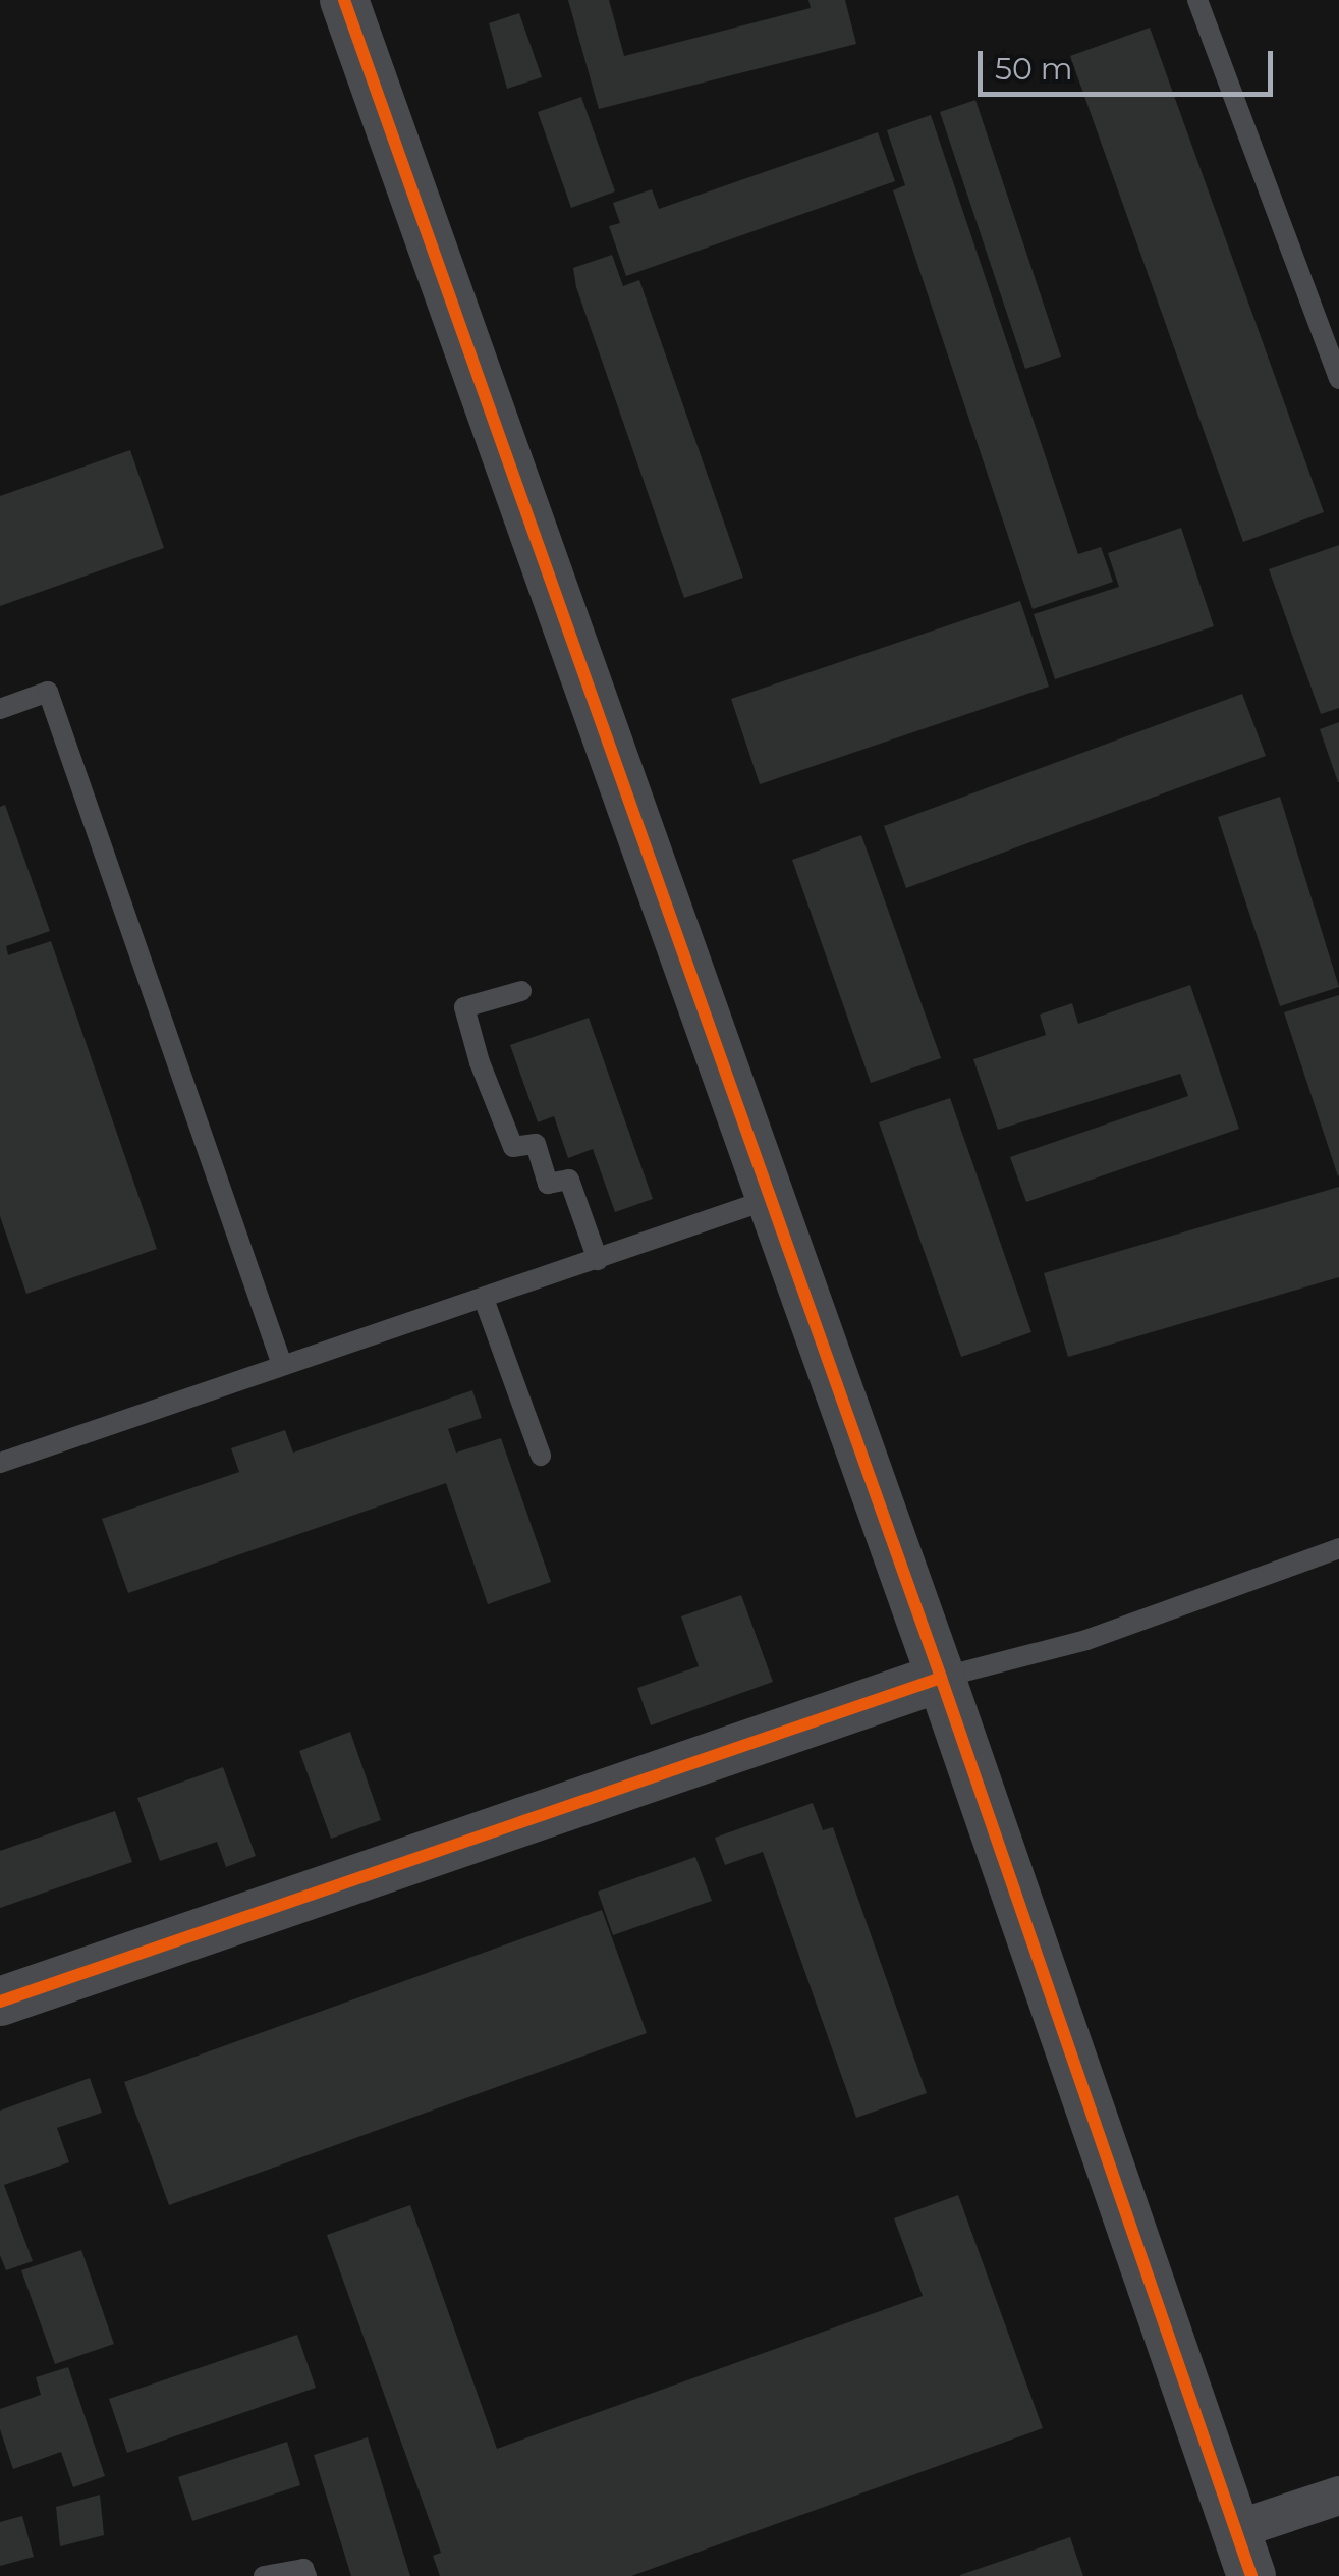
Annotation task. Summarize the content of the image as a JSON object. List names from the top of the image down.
{
  "scale_bar": "50 m"
}
